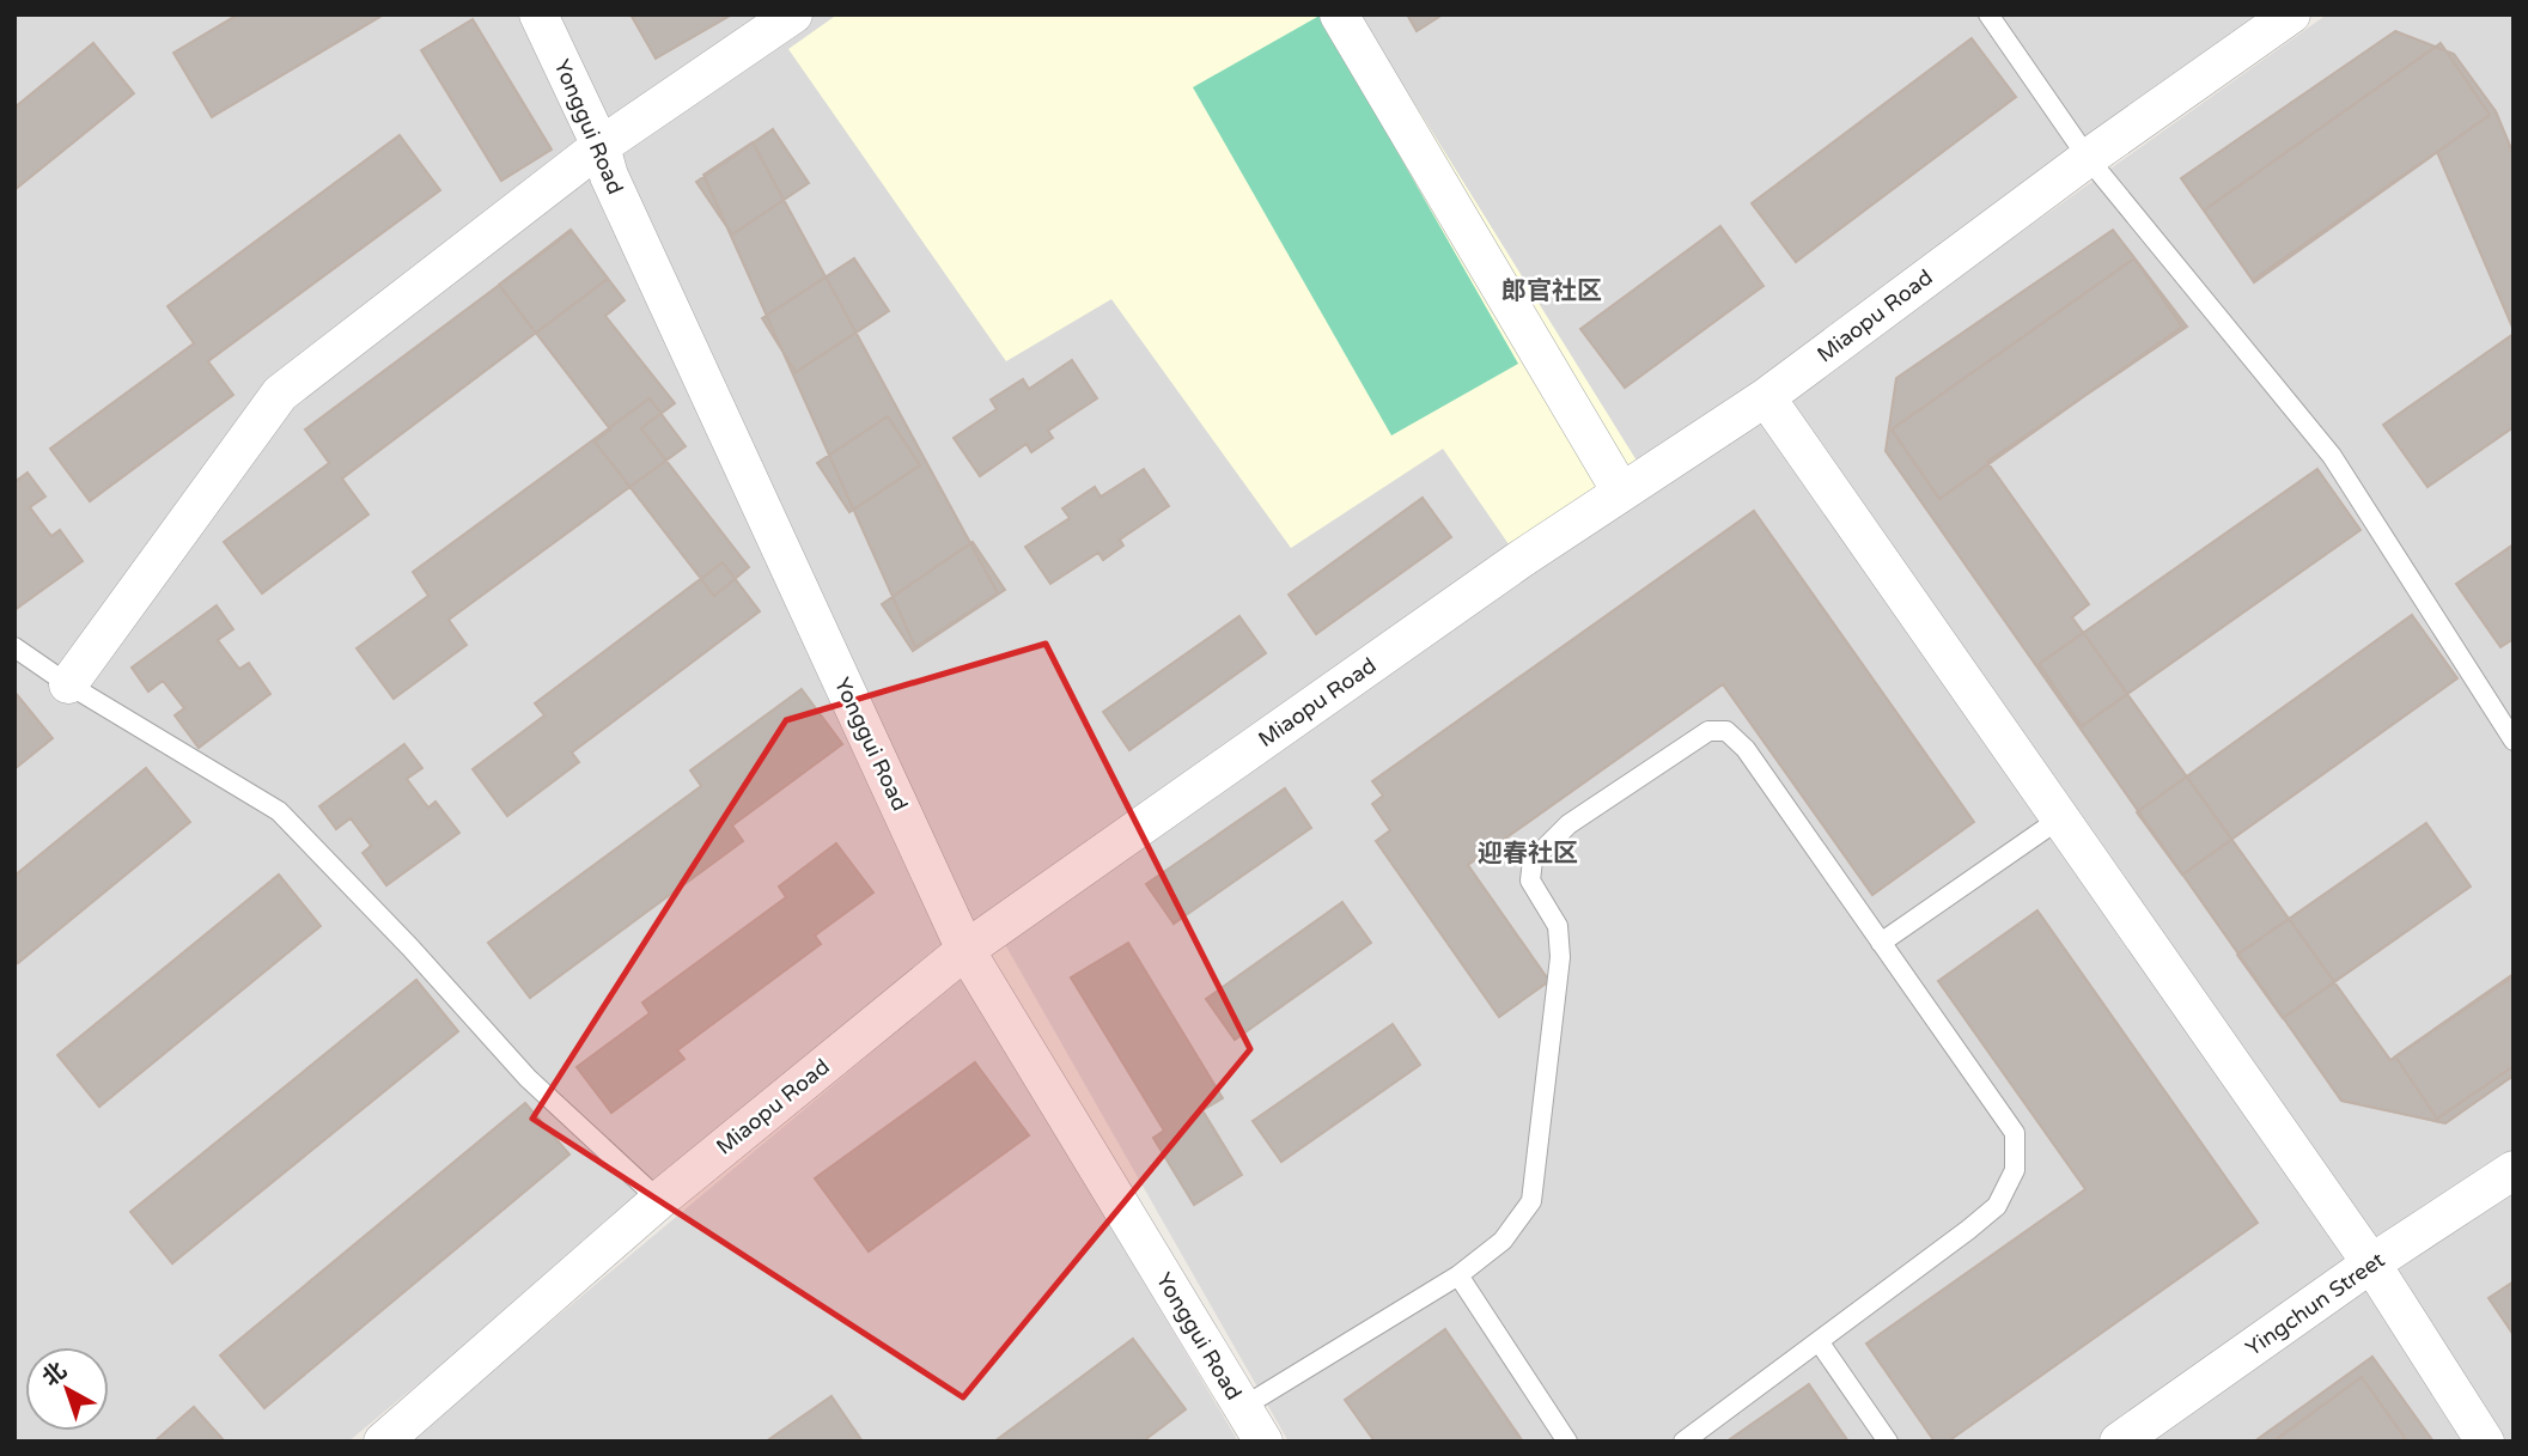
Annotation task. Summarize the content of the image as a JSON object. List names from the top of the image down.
{
  "streets": {
    "street": ["Yonggui Road", "Miaopu Road", "Yingchun Street"]
  },
  "crossings": [
    ["Yonggui Road", "Miaopu Road"]
  ],
  "districts": ["郎官社区", "迎春社区"],
  "north": "top left"
}
